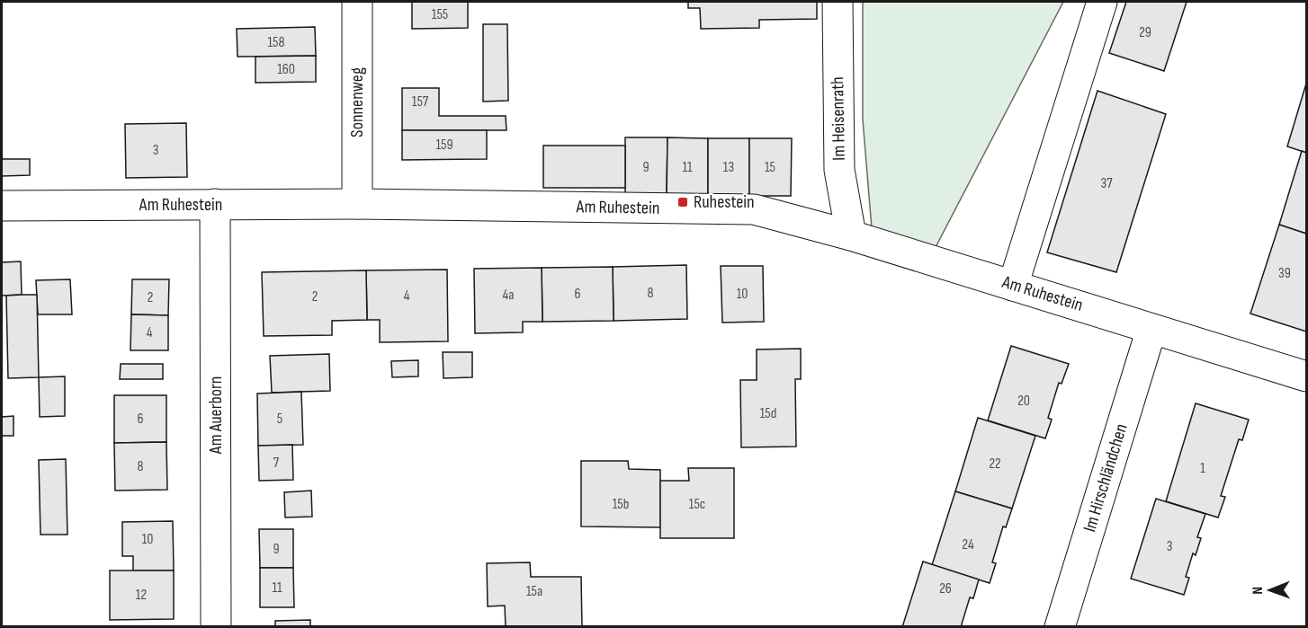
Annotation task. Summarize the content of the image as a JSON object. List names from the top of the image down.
{
  "streets": {
    "street": [
      "Sonnenweg",
      "Im Heisenrath",
      "Am Ruhestein",
      "Am Auerborn",
      "Im Hirschländchen"
    ]
  },
  "crossings": [
    ["Sonnenweg", "Am Ruhestein"],
    ["Im Heisenrath", "Am Ruhestein"],
    ["Am Ruhestein", "Am Auerborn"],
    ["Am Ruhestein", "Im Hirschländchen"]
  ],
  "places": {
    "transit": ["Ruhestein"]
  },
  "house_numbers": [
    "155",
    "29",
    "158",
    "160",
    "157",
    "159",
    "3",
    "9",
    "11",
    "13",
    "15",
    "37",
    "39",
    "8",
    "6",
    "10",
    "4a",
    "4",
    "2",
    "2",
    "4",
    "20",
    "15d",
    "6",
    "5",
    "7",
    "22",
    "8",
    "1",
    "15b",
    "15c",
    "10",
    "24",
    "3",
    "9",
    "11",
    "26",
    "15a",
    "12"
  ],
  "north": "left"
}
